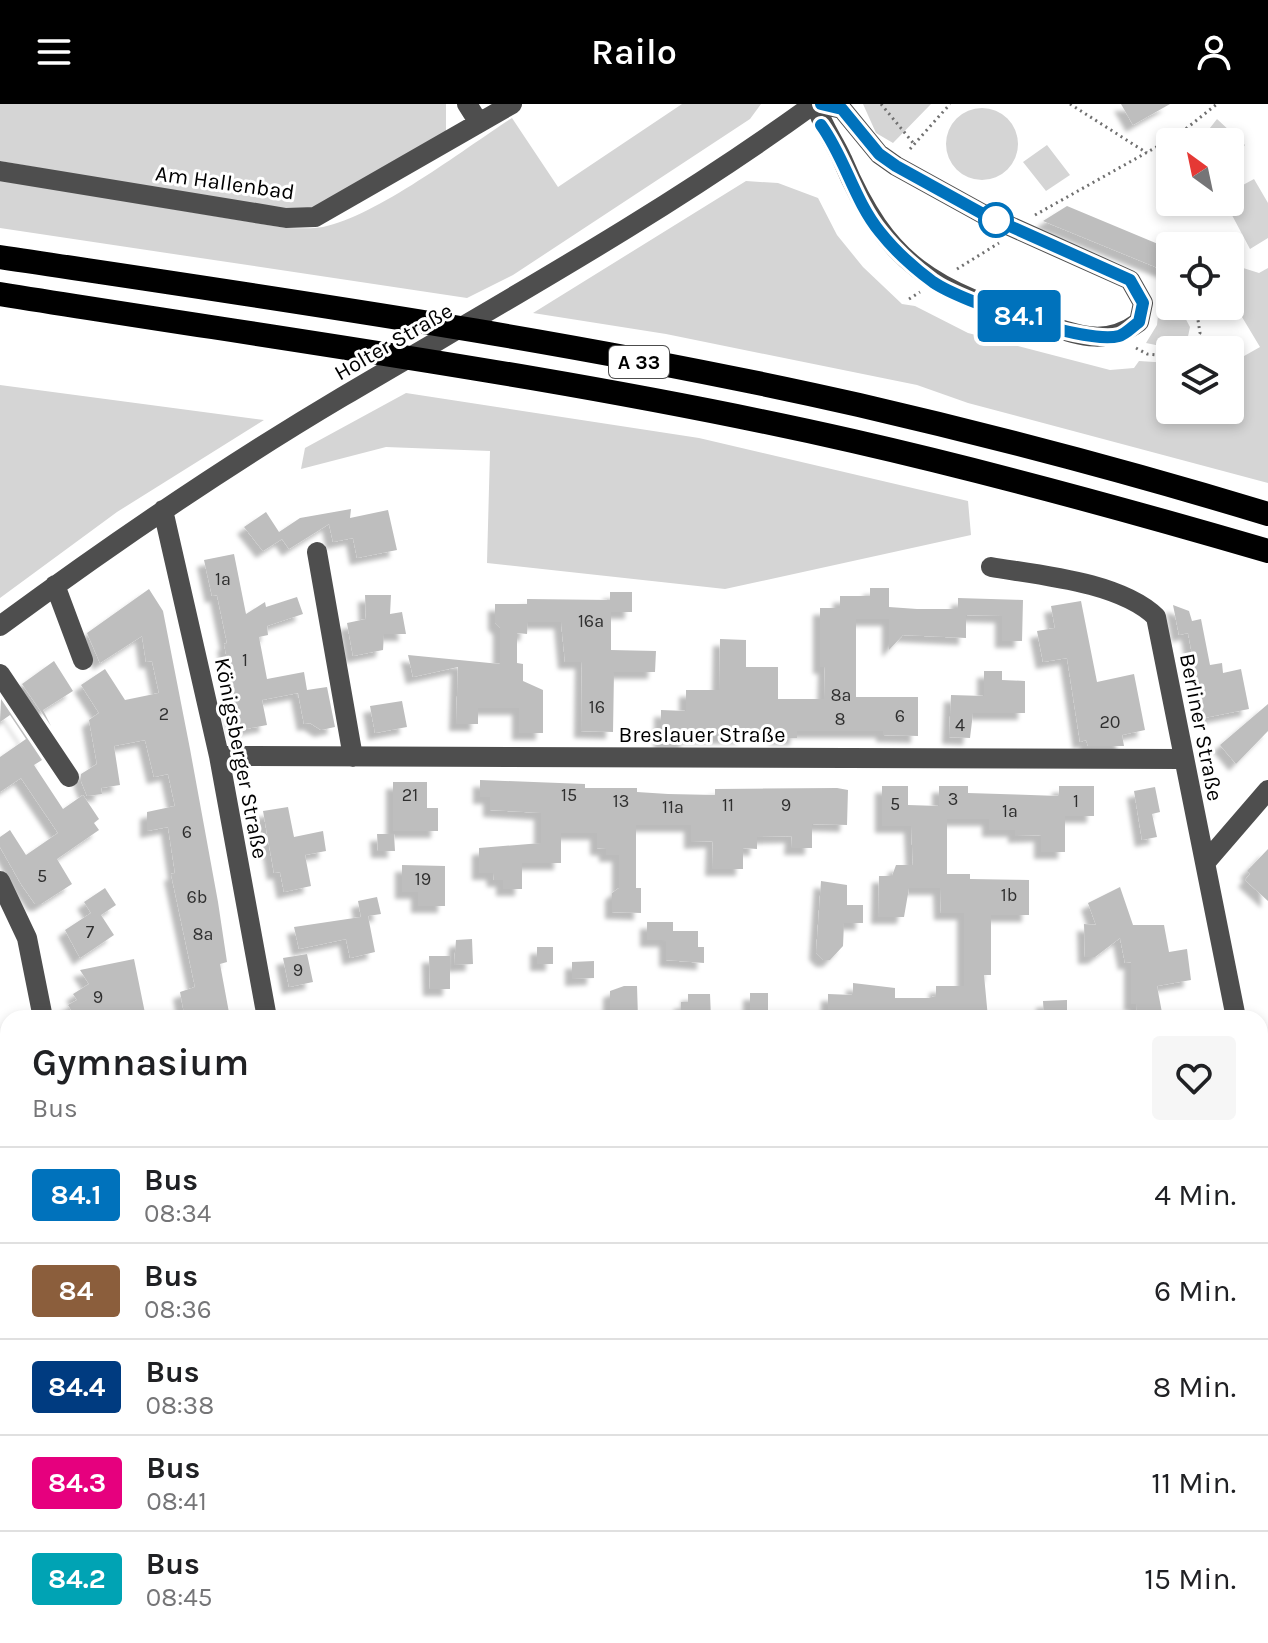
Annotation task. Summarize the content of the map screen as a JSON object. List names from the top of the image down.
{
  "streets": {
    "highway": ["A 33"],
    "street": [
      "Am Hallenbad",
      "Holter Straße",
      "Berliner Straße",
      "Breslauer Straße",
      "Königsberger Straße"
    ]
  },
  "crossings": [
    ["Holter Straße", "Königsberger Straße"],
    ["Berliner Straße", "Breslauer Straße"],
    ["Breslauer Straße", "Königsberger Straße"]
  ],
  "lines": ["bus line 84.1"],
  "house_numbers": [
    "1a",
    "16a",
    "1",
    "8a",
    "16",
    "2",
    "6",
    "8",
    "20",
    "4",
    "21",
    "15",
    "3",
    "13",
    "1",
    "5",
    "11",
    "9",
    "11a",
    "1a",
    "6",
    "5",
    "19",
    "1b",
    "6b",
    "7",
    "8a",
    "9",
    "9"
  ],
  "north": "top left",
  "page": {
    "header": "Railo",
    "on_map": "84.1",
    "heading": ["Gymnasium", "Bus"],
    "list": [
      {
        "mark": "84.1",
        "name": "Bus",
        "note": "08:34",
        "value": "4 Min."
      },
      {
        "mark": "84",
        "name": "Bus",
        "note": "08:36",
        "value": "6 Min."
      },
      {
        "mark": "84.4",
        "name": "Bus",
        "note": "08:38",
        "value": "8 Min."
      },
      {
        "mark": "84.3",
        "name": "Bus",
        "note": "08:41",
        "value": "11 Min."
      },
      {
        "mark": "84.2",
        "name": "Bus",
        "note": "08:45",
        "value": "15 Min."
      }
    ]
  }
}
